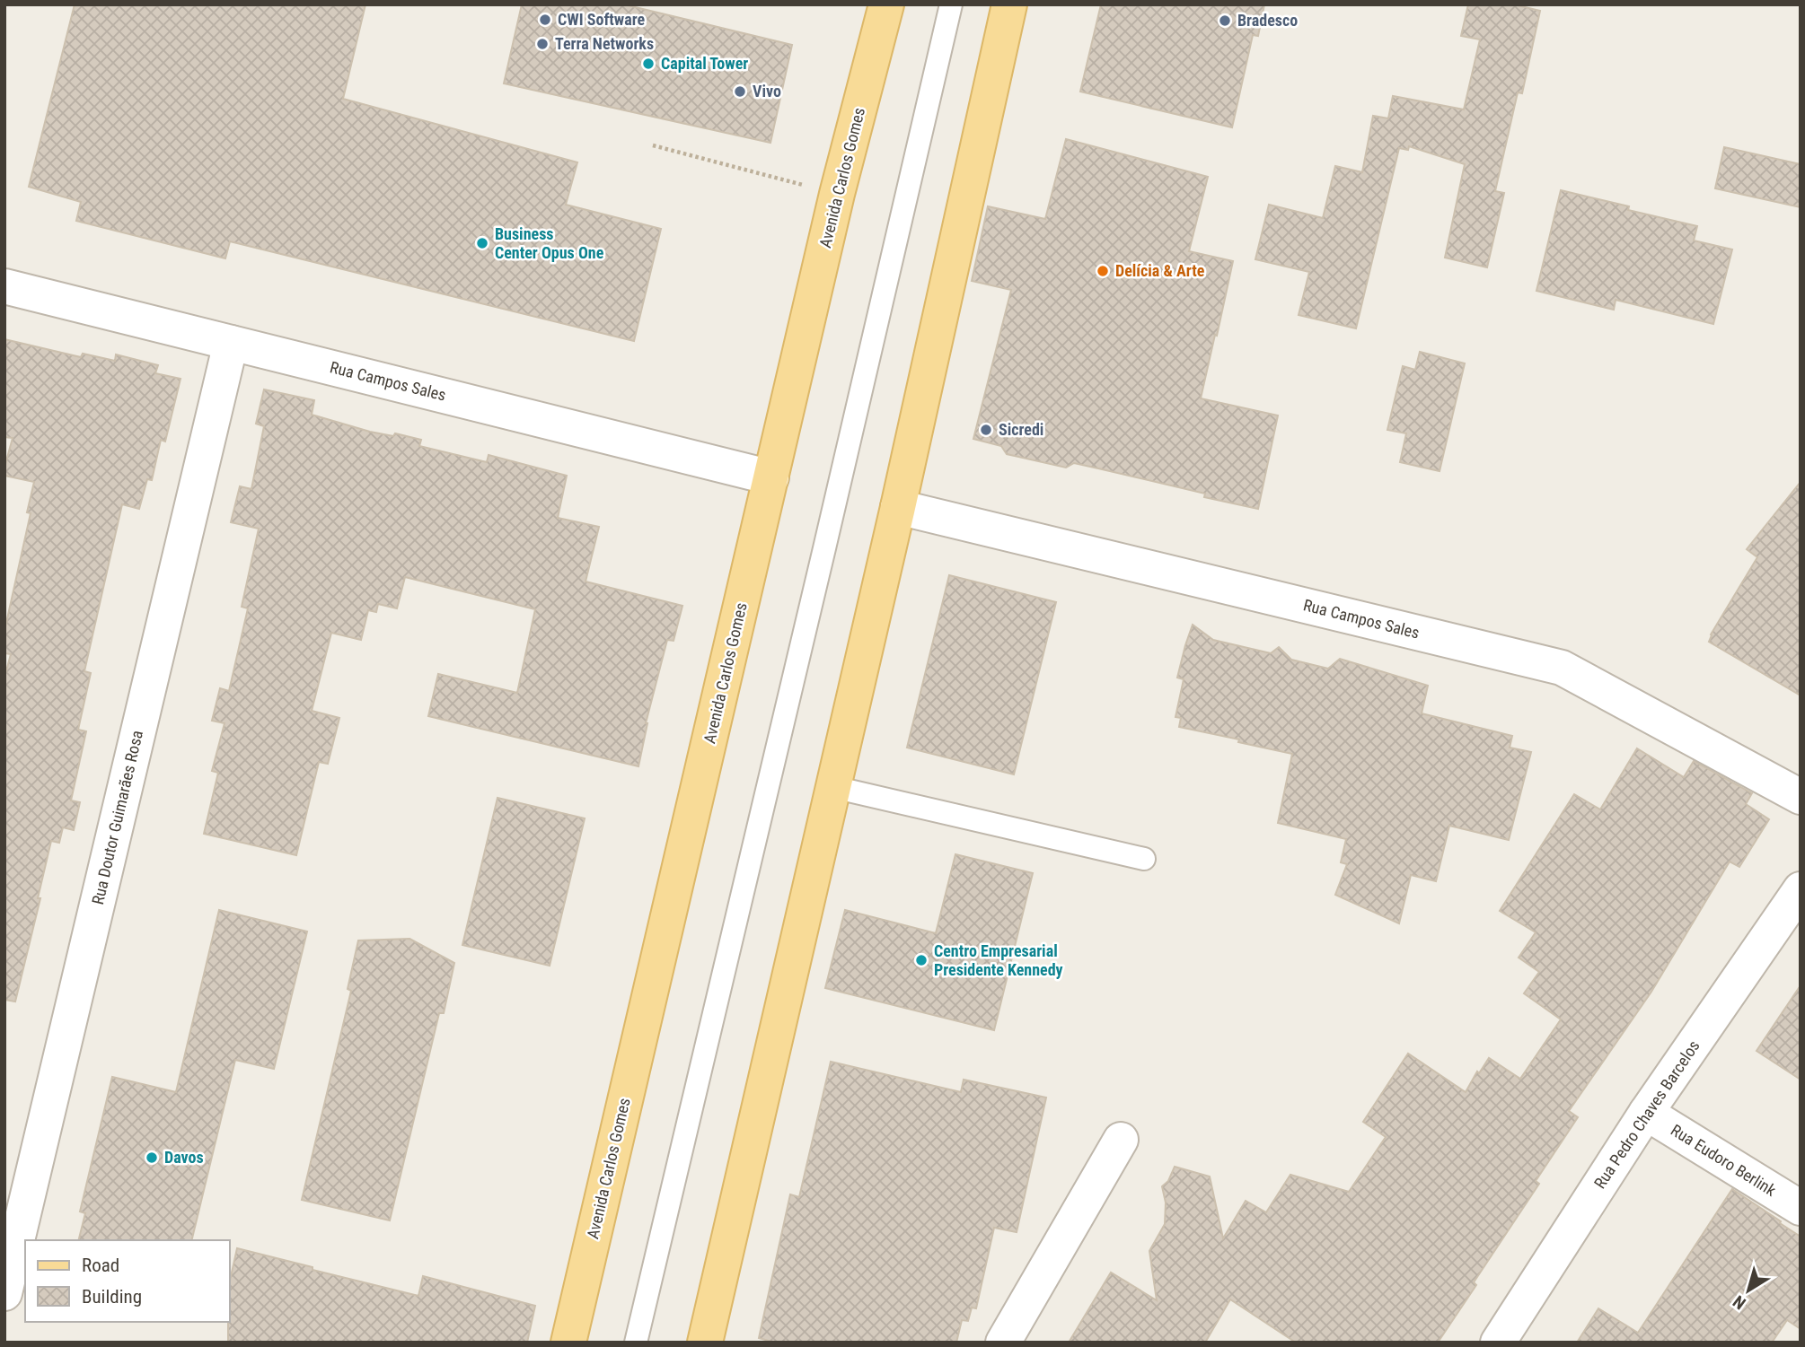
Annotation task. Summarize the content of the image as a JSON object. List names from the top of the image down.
{
  "streets": {
    "main road": ["Avenida Carlos Gomes"],
    "street": [
      "Rua Campos Sales",
      "Rua Doutor Guimarães Rosa",
      "Rua Pedro Chaves Barcelos",
      "Rua Eudoro Berlink"
    ]
  },
  "crossings": [
    ["Avenida Carlos Gomes", "Rua Campos Sales"],
    ["Rua Campos Sales", "Rua Doutor Guimarães Rosa"],
    ["Rua Pedro Chaves Barcelos", "Rua Eudoro Berlink"]
  ],
  "places": [
    "CWI Software",
    "Bradesco",
    "Terra Networks",
    "Capital Tower",
    "Vivo",
    "Business Center Opus One",
    "Delícia & Arte",
    "Sicredi",
    "Centro Empresarial Presidente Kennedy",
    "Davos"
  ],
  "legend": ["Road", "Building"],
  "north": "bottom left"
}
